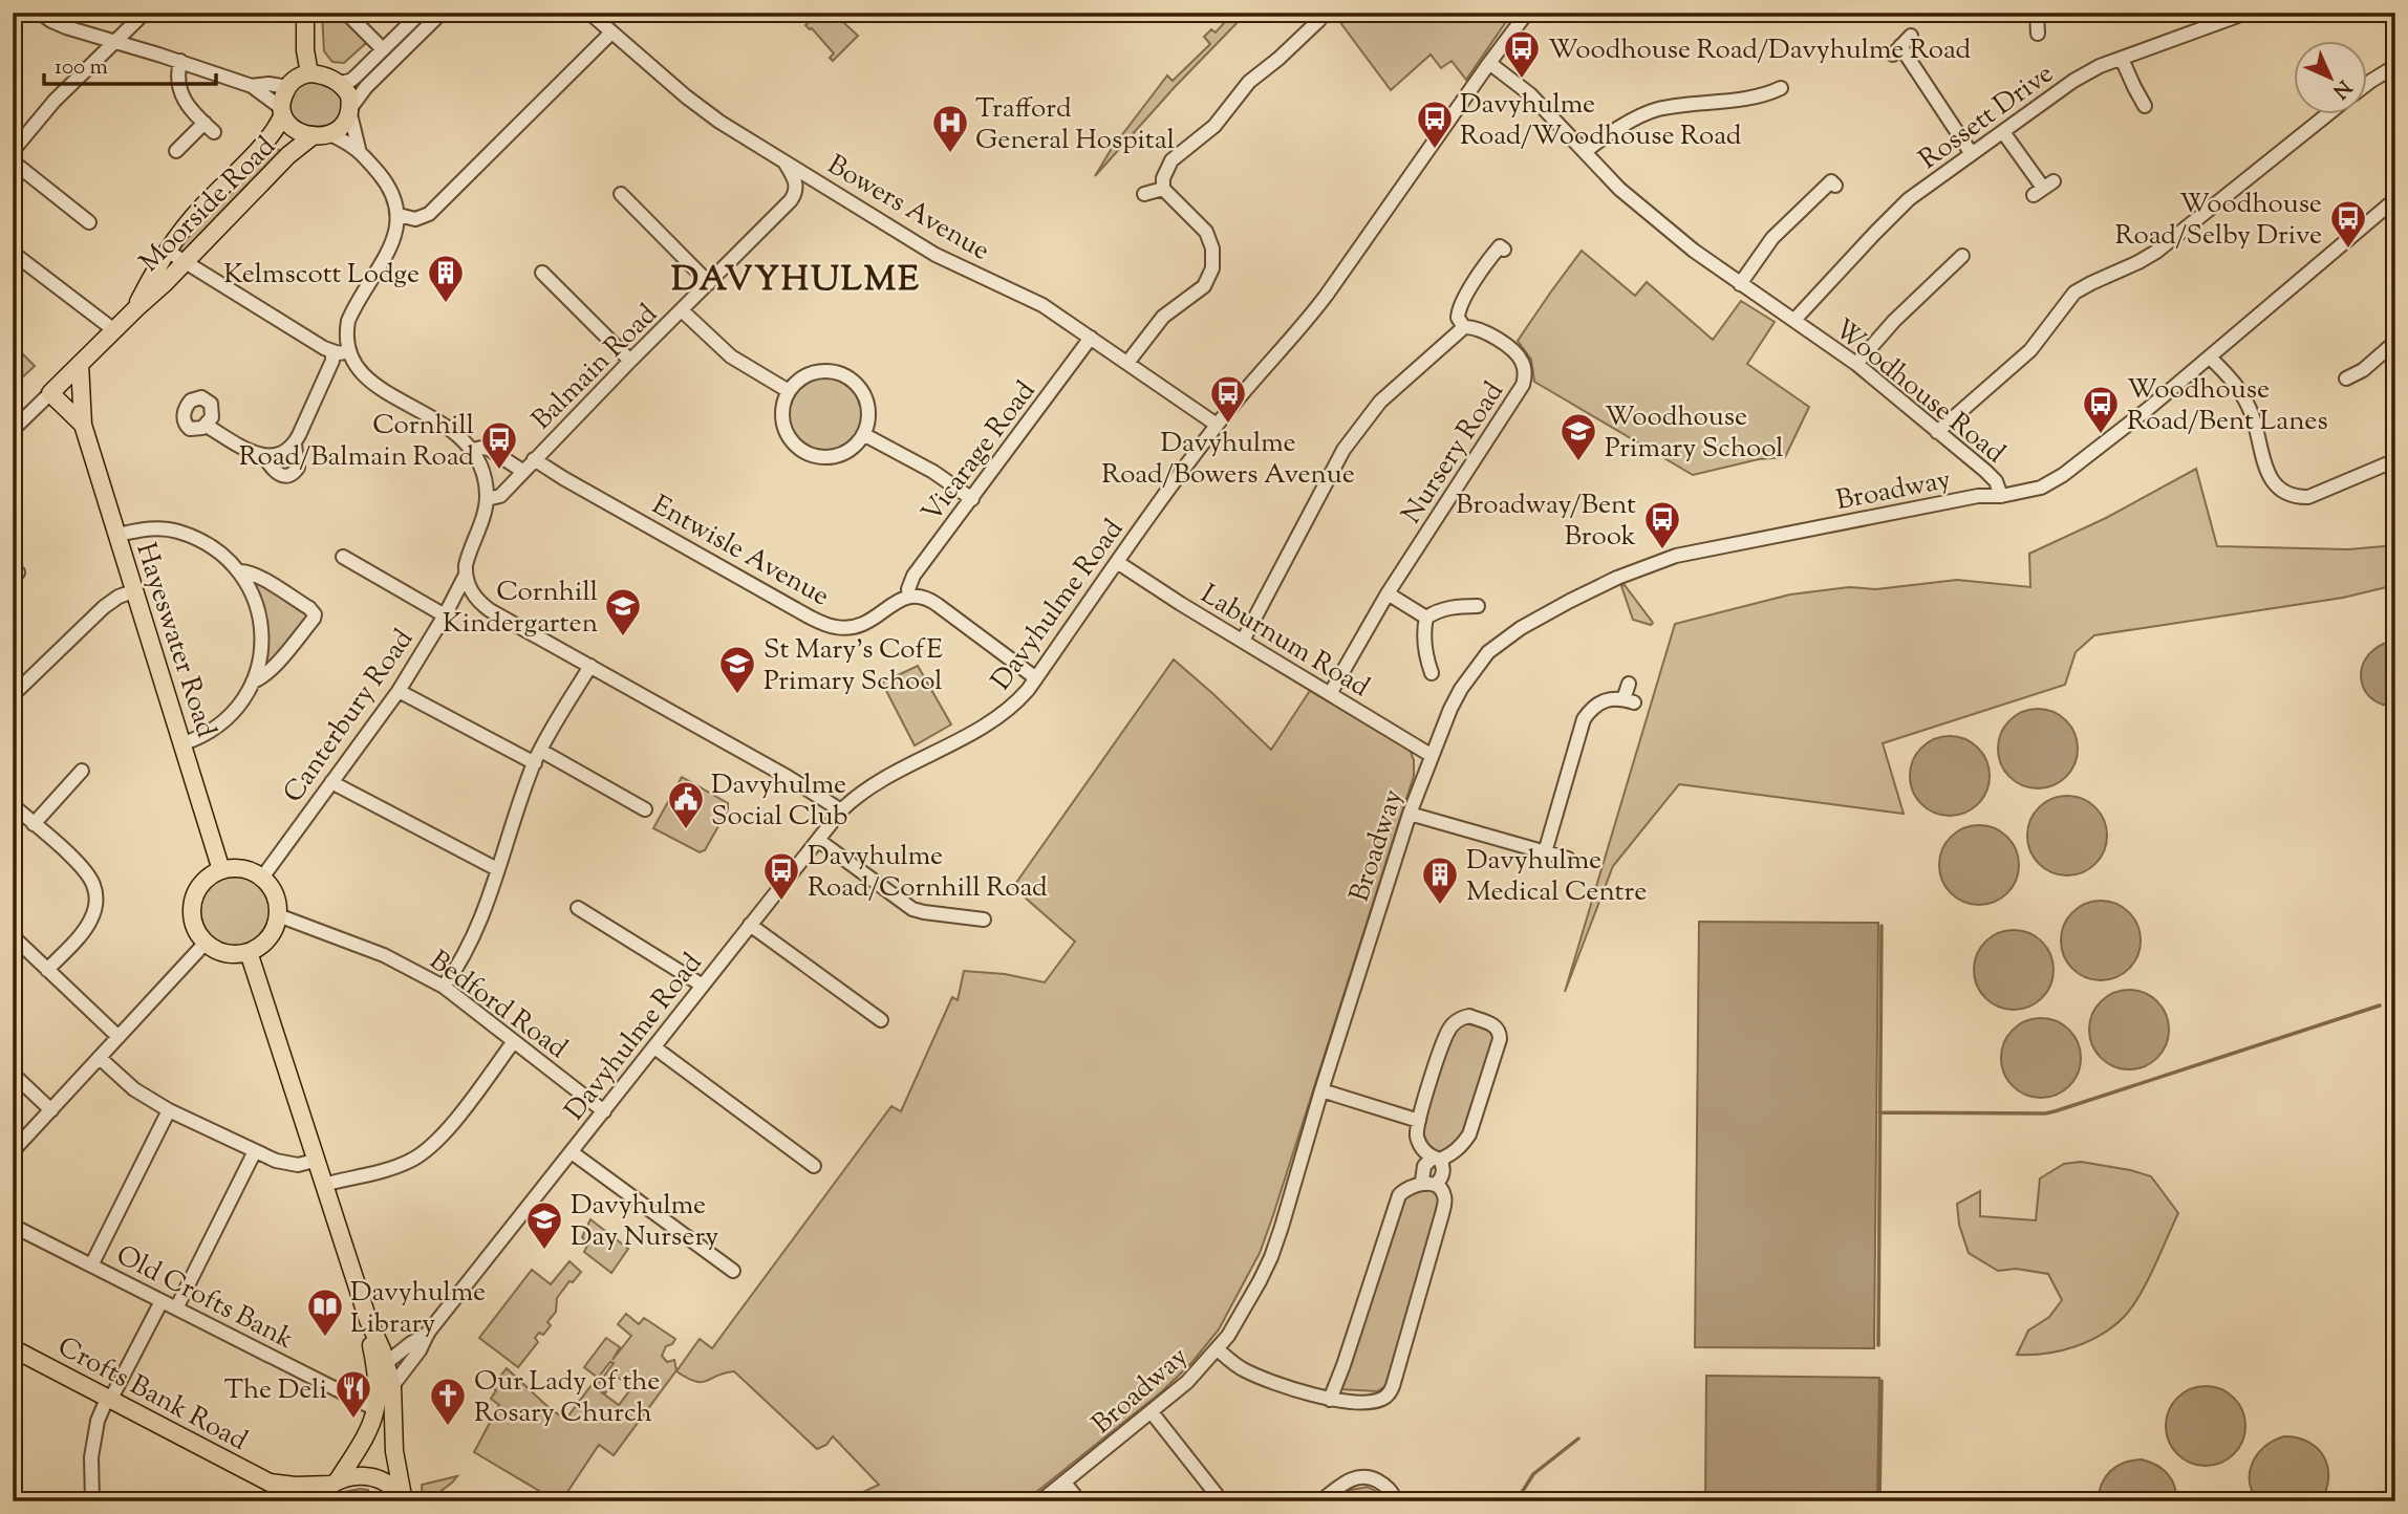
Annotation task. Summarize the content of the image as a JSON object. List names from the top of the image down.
{
  "streets": {
    "main road": ["Moorside Road", "Hayeswater Road", "Crofts Bank Road"],
    "street": [
      "Rossett Drive",
      "Bowers Avenue",
      "Balmain Road",
      "Woodhouse Road",
      "Vicarage Road",
      "Nursery Road",
      "Broadway",
      "Entwisle Avenue",
      "Davyhulme Road",
      "Laburnum Road",
      "Canterbury Road",
      "Bedford Road",
      "Old Crofts Bank"
    ]
  },
  "crossings": [
    ["Rossett Drive", "Woodhouse Road"],
    ["Moorside Road", "Hayeswater Road"],
    ["Bowers Avenue", "Balmain Road"],
    ["Bowers Avenue", "Vicarage Road"],
    ["Bowers Avenue", "Davyhulme Road"],
    ["Balmain Road", "Entwisle Avenue"],
    ["Balmain Road", "Canterbury Road"],
    ["Woodhouse Road", "Broadway"],
    ["Woodhouse Road", "Davyhulme Road"],
    ["Vicarage Road", "Entwisle Avenue"],
    ["Nursery Road", "Laburnum Road"],
    ["Broadway", "Laburnum Road"],
    ["Davyhulme Road", "Laburnum Road"],
    ["Davyhulme Road", "Bedford Road"],
    ["Hayeswater Road", "Canterbury Road"],
    ["Hayeswater Road", "Bedford Road"],
    ["Canterbury Road", "Bedford Road"]
  ],
  "districts": ["DAVYHULME"],
  "places": {
    "bus stop": [
      "Woodhouse Road/Davyhulme Road",
      "Davyhulme Road/Woodhouse Road",
      "Woodhouse Road/Selby Drive",
      "Davyhulme Road/Bowers Avenue",
      "Woodhouse Road/Bent Lanes",
      "Cornhill Road/Balmain Road",
      "Broadway/Bent Brook",
      "Davyhulme Road/Cornhill Road"
    ],
    "hospital": ["Trafford General Hospital"],
    "building": ["Kelmscott Lodge", "Davyhulme Medical Centre"],
    "school or university": [
      "Woodhouse Primary School",
      "Cornhill Kindergarten",
      "St Mary's CofE Primary School",
      "Davyhulme Day Nursery"
    ],
    "public building": ["Davyhulme Social Club"],
    "library": ["Davyhulme Library"],
    "restaurant": ["The Deli"],
    "church": ["Our Lady of the Rosary Church"]
  },
  "scale_bar": "100 m",
  "north": "bottom right"
}
